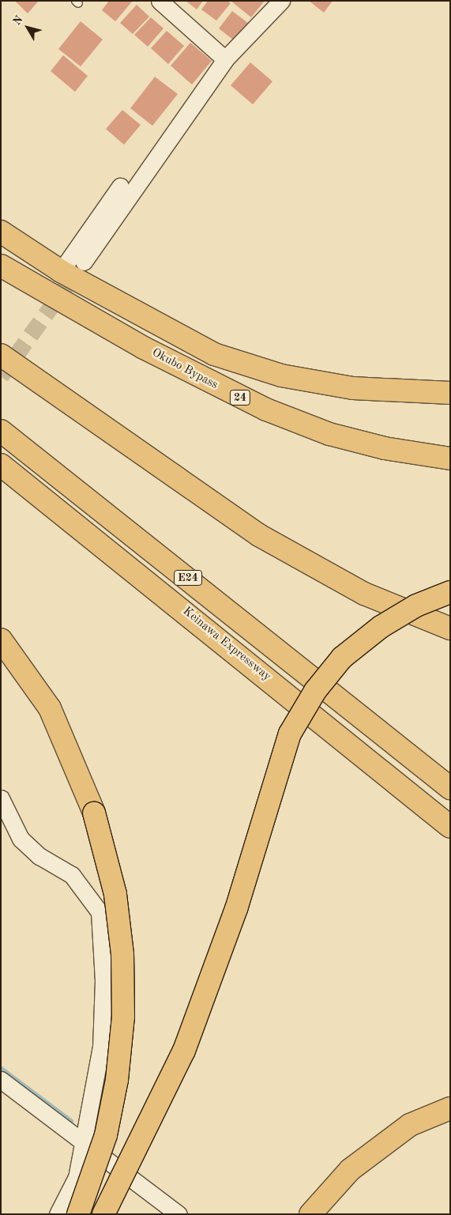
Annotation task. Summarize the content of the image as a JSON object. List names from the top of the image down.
{
  "streets": {
    "highway": [
      "Okubo Bypass",
      "24",
      "E24",
      "Keinawa Expressway"
    ]
  },
  "north": "top left"
}
